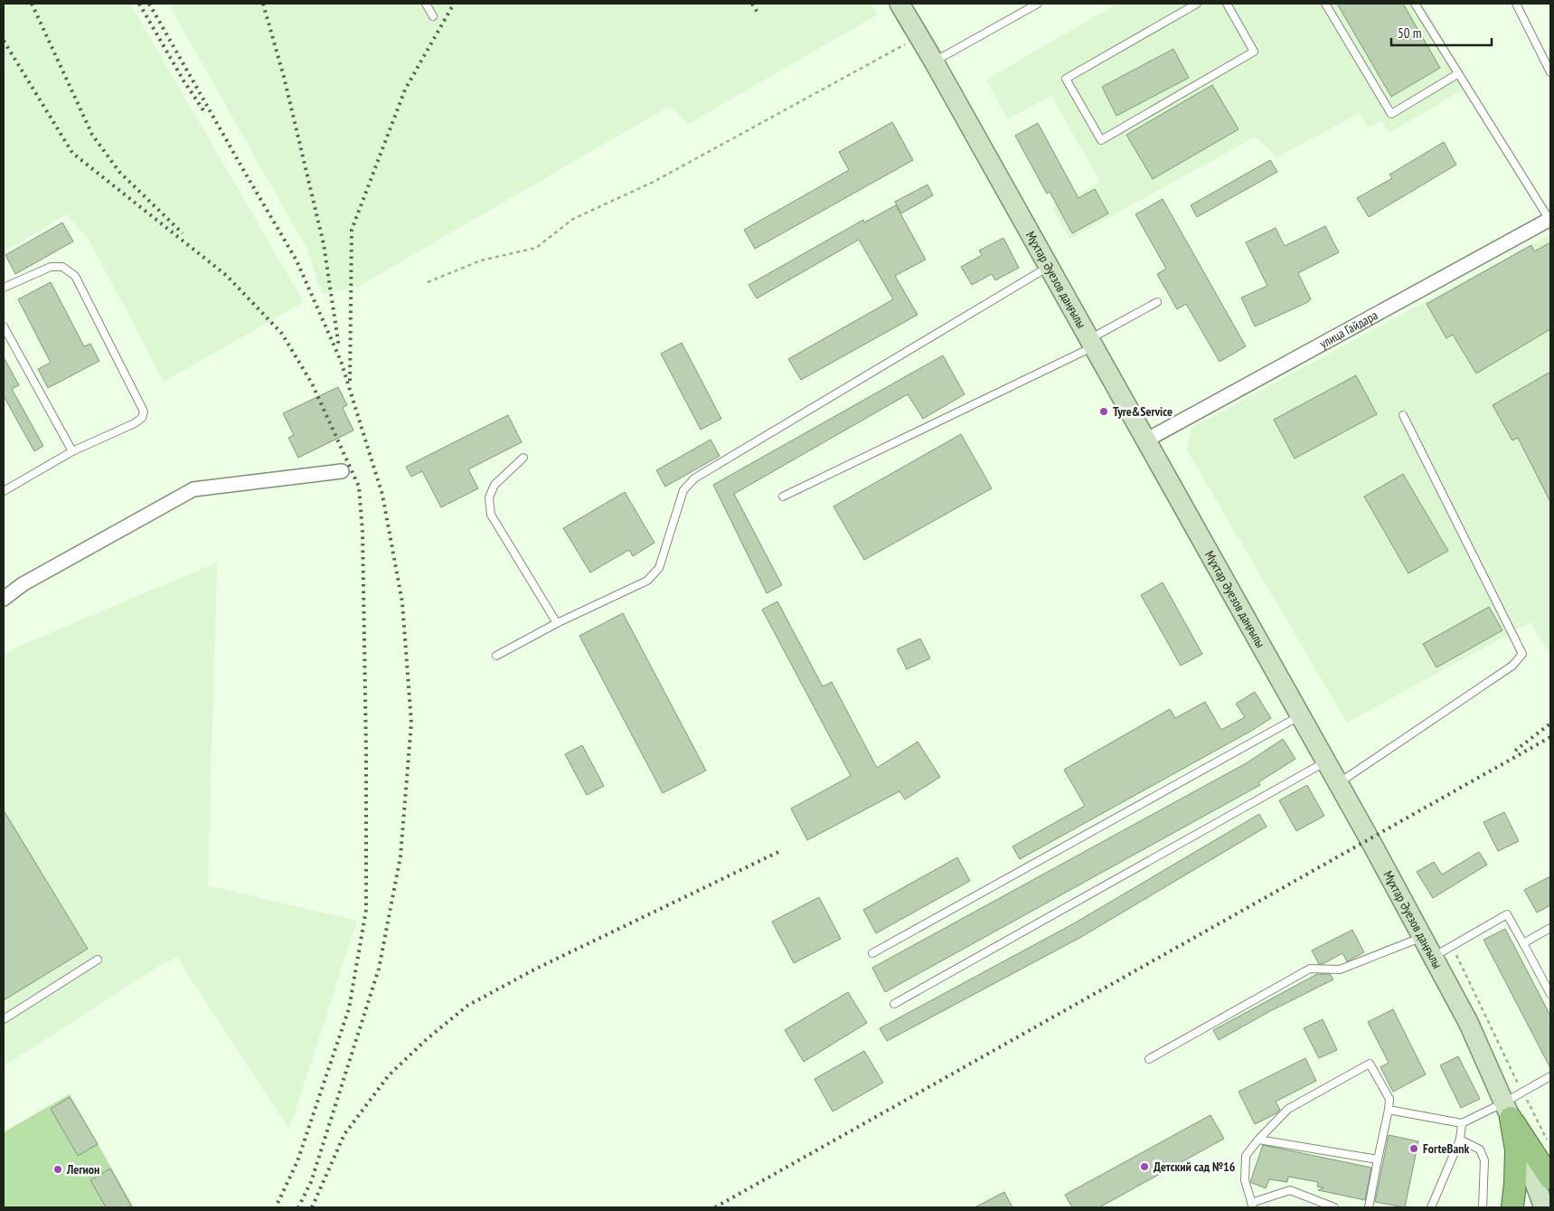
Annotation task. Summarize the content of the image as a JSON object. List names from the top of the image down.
{
  "streets": {
    "main road": ["Мұхтар Әуезов даңғылы"],
    "street": ["улица Гайдара"]
  },
  "crossings": [
    ["Мұхтар Әуезов даңғылы", "улица Гайдара"]
  ],
  "places": [
    "Tyre&Service",
    "ForteBank",
    "Детский сад №16",
    "Легион"
  ],
  "scale_bar": "50 m"
}
